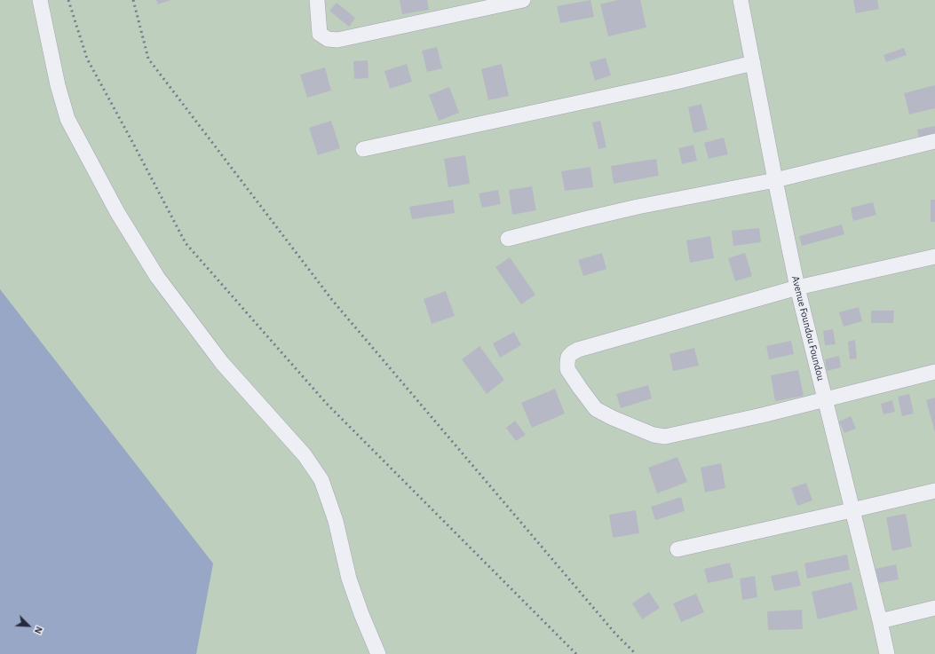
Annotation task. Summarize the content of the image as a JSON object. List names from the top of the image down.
{
  "streets": {
    "street": ["Avenue Foundou Foundou"]
  },
  "north": "bottom right"
}
